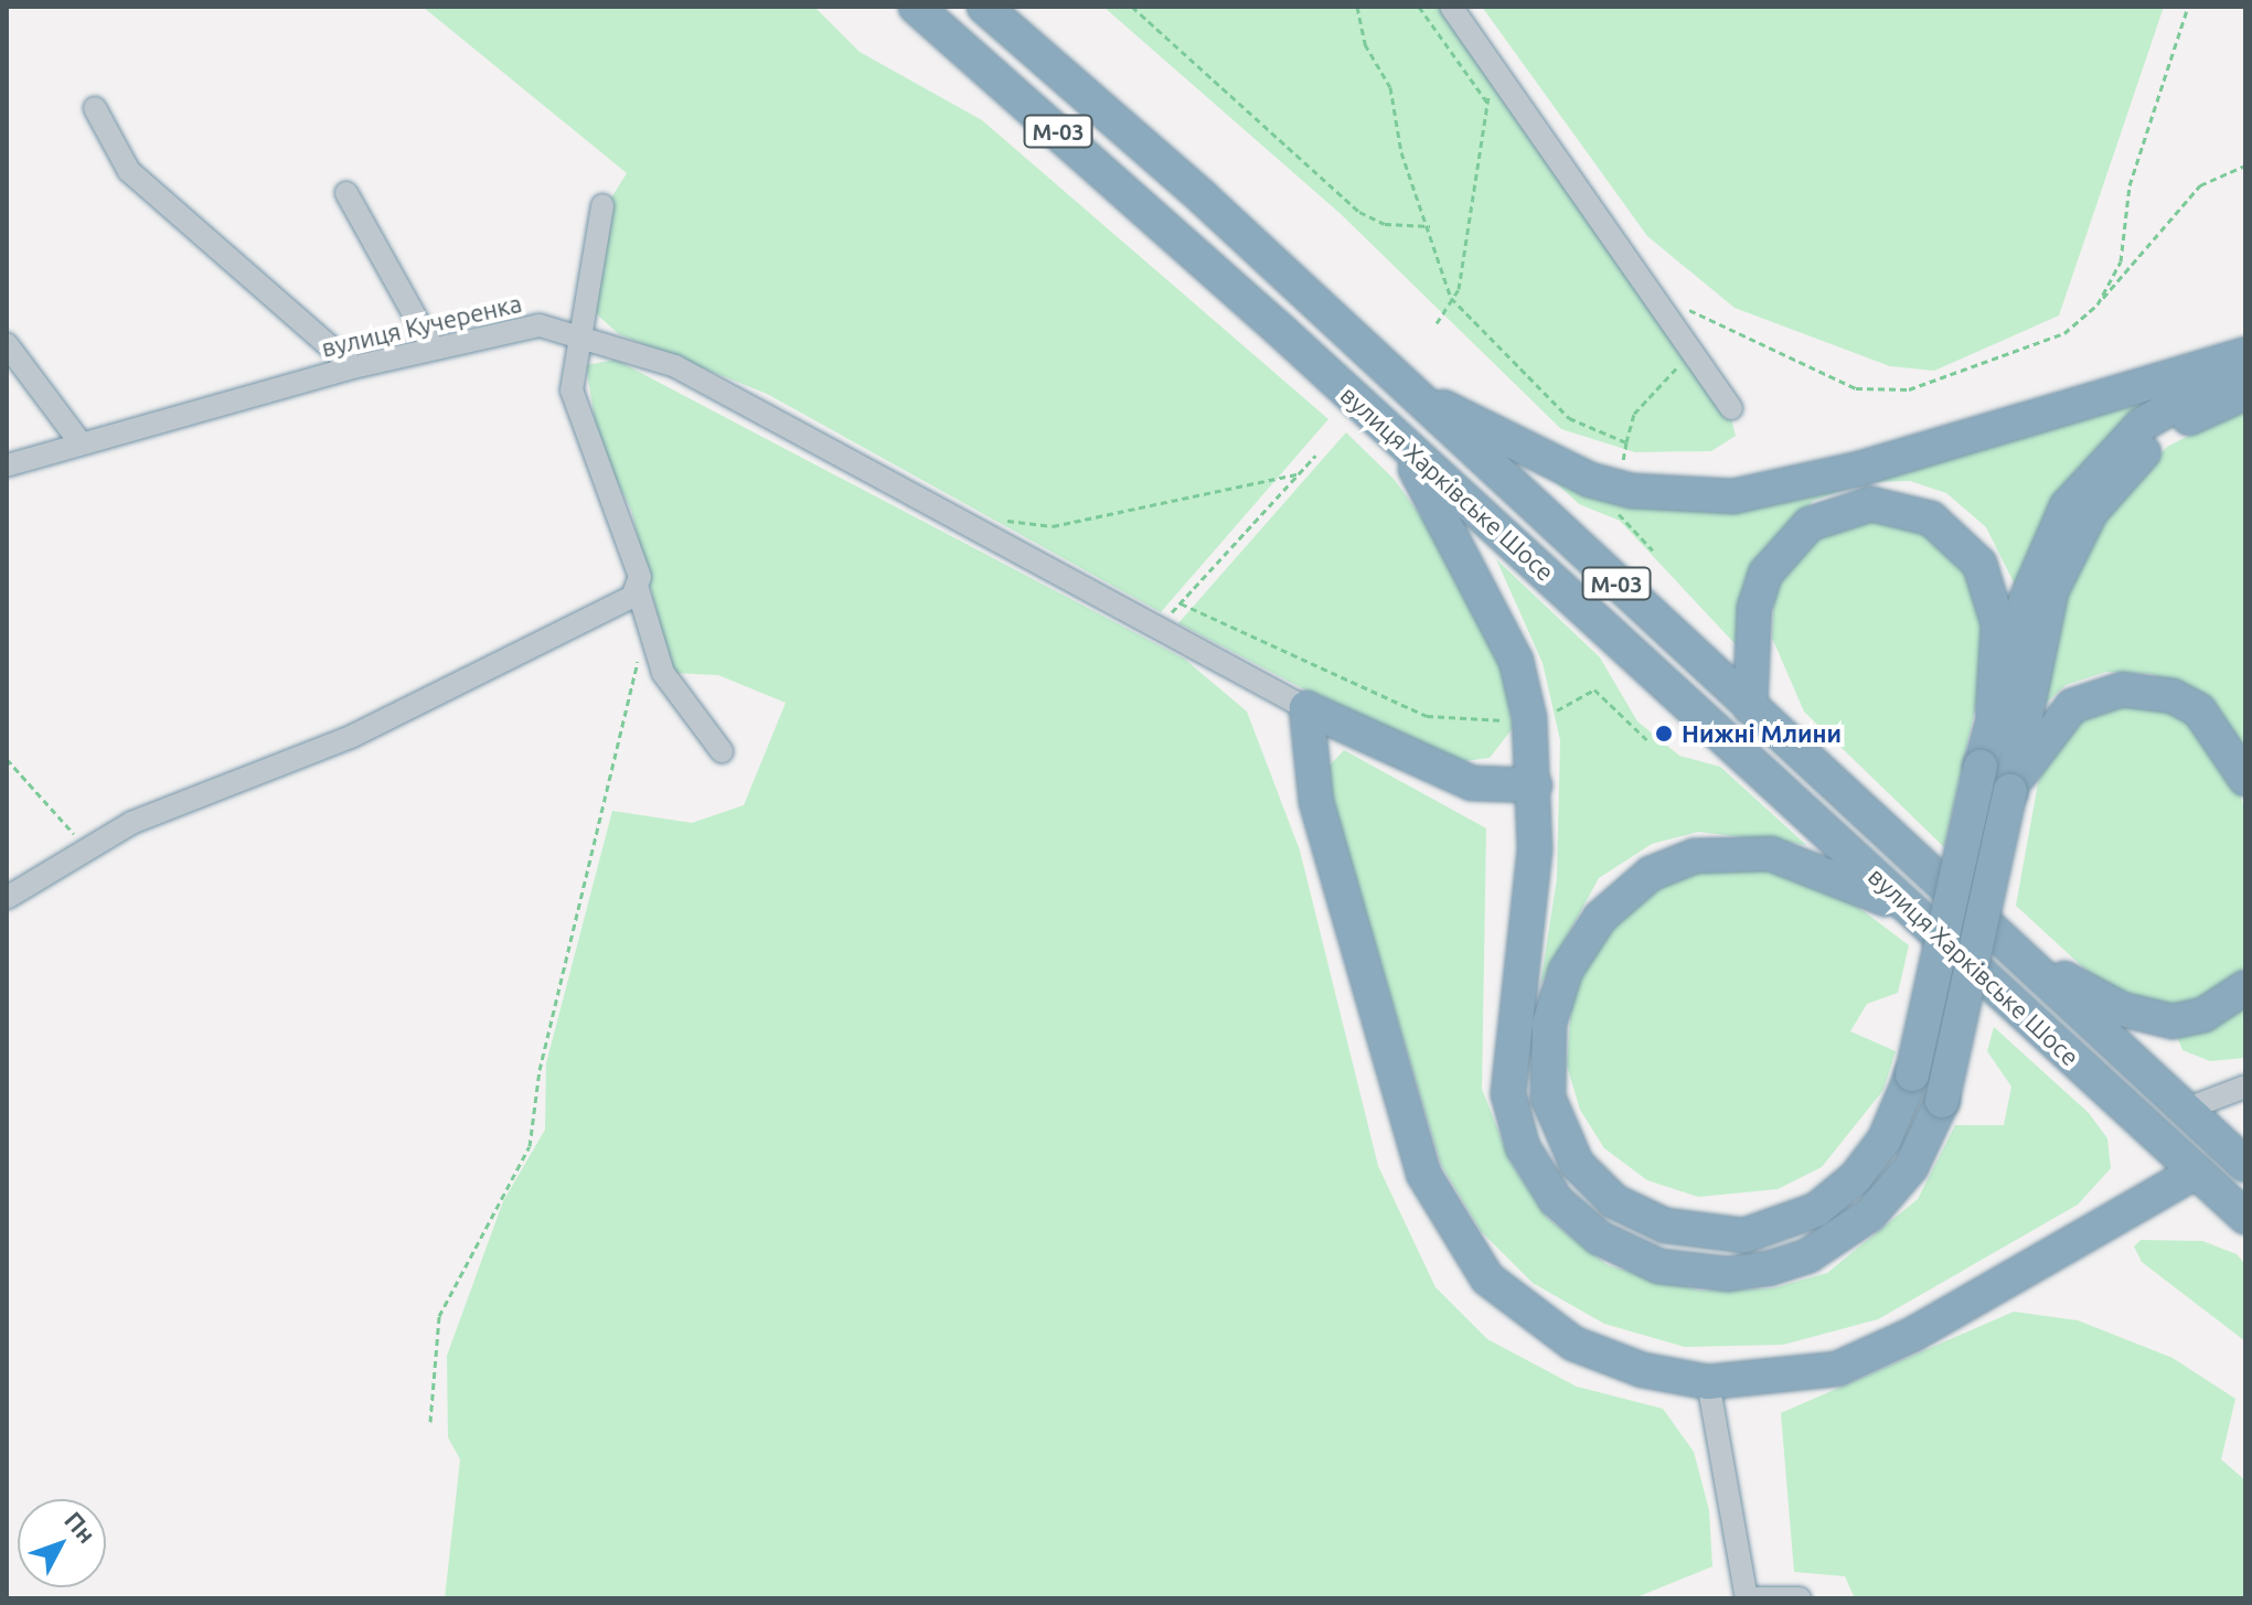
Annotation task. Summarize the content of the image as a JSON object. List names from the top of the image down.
{
  "streets": {
    "highway": ["М-03", "вулиця Харківське Шосе"],
    "street": ["вулиця Кучеренка"]
  },
  "places": ["Нижні Млини"],
  "north": "top right"
}
